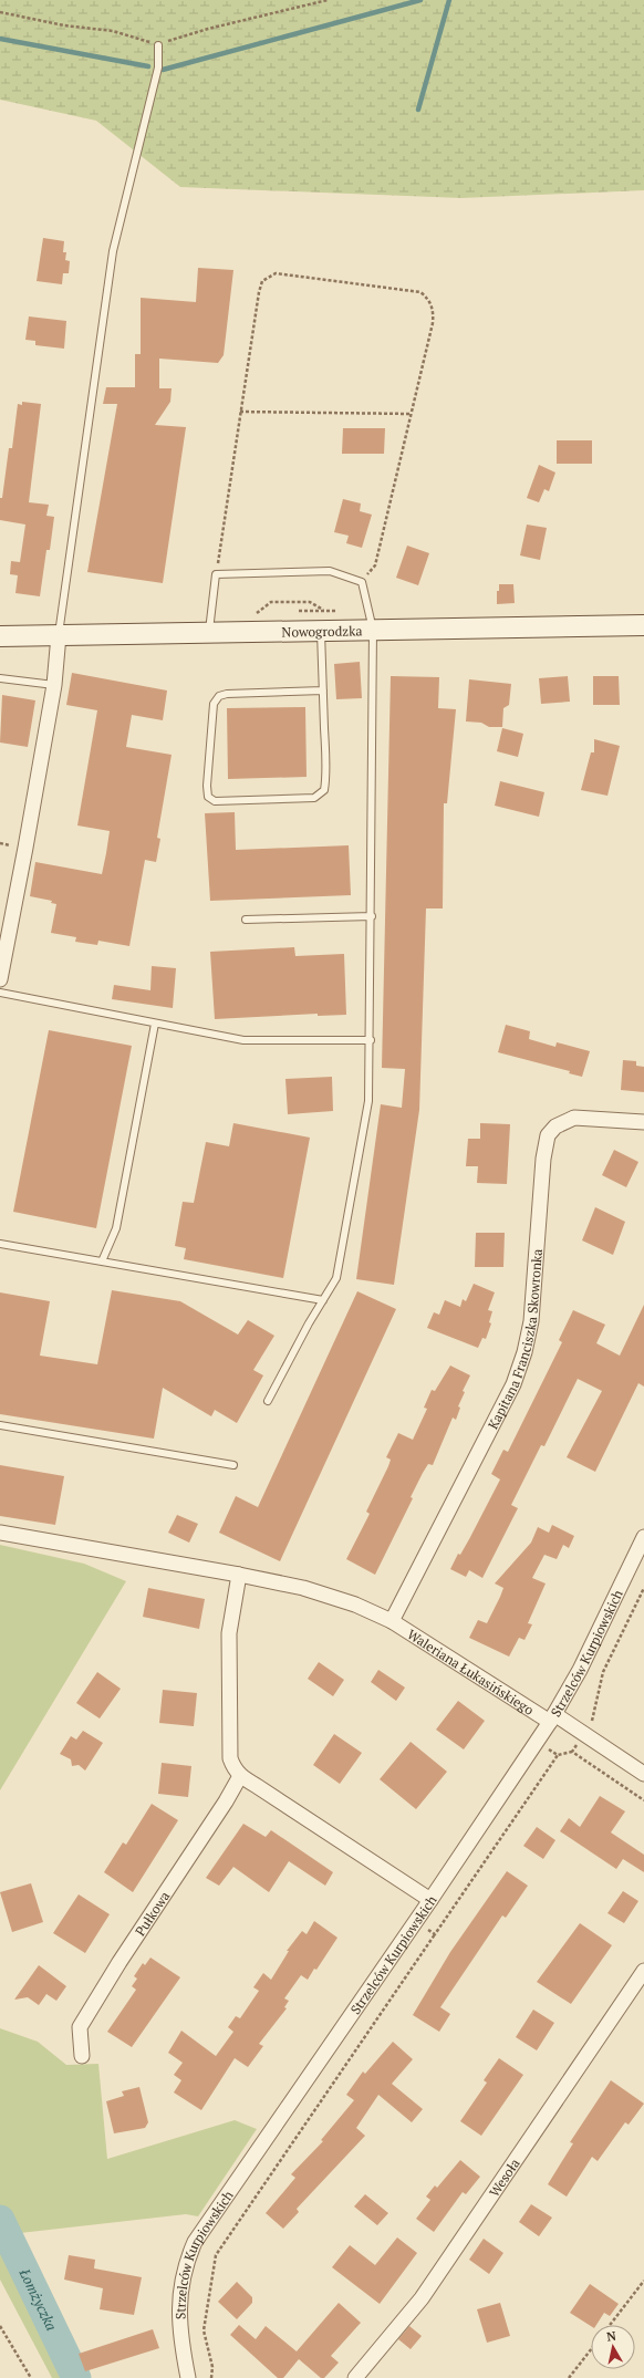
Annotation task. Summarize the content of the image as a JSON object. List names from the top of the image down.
{
  "streets": {
    "main road": ["Nowogrodzka"],
    "street": [
      "Kapitana Franciszka Skowronka",
      "Strzelców Kurpiowskich",
      "Waleriana Łukasińskiego",
      "Pułkowa",
      "Wesoła"
    ]
  },
  "crossings": [
    ["Kapitana Franciszka Skowronka", "Waleriana Łukasińskiego"],
    ["Strzelców Kurpiowskich", "Waleriana Łukasińskiego"]
  ],
  "water": ["Łomżyczka"],
  "north": "top"
}
